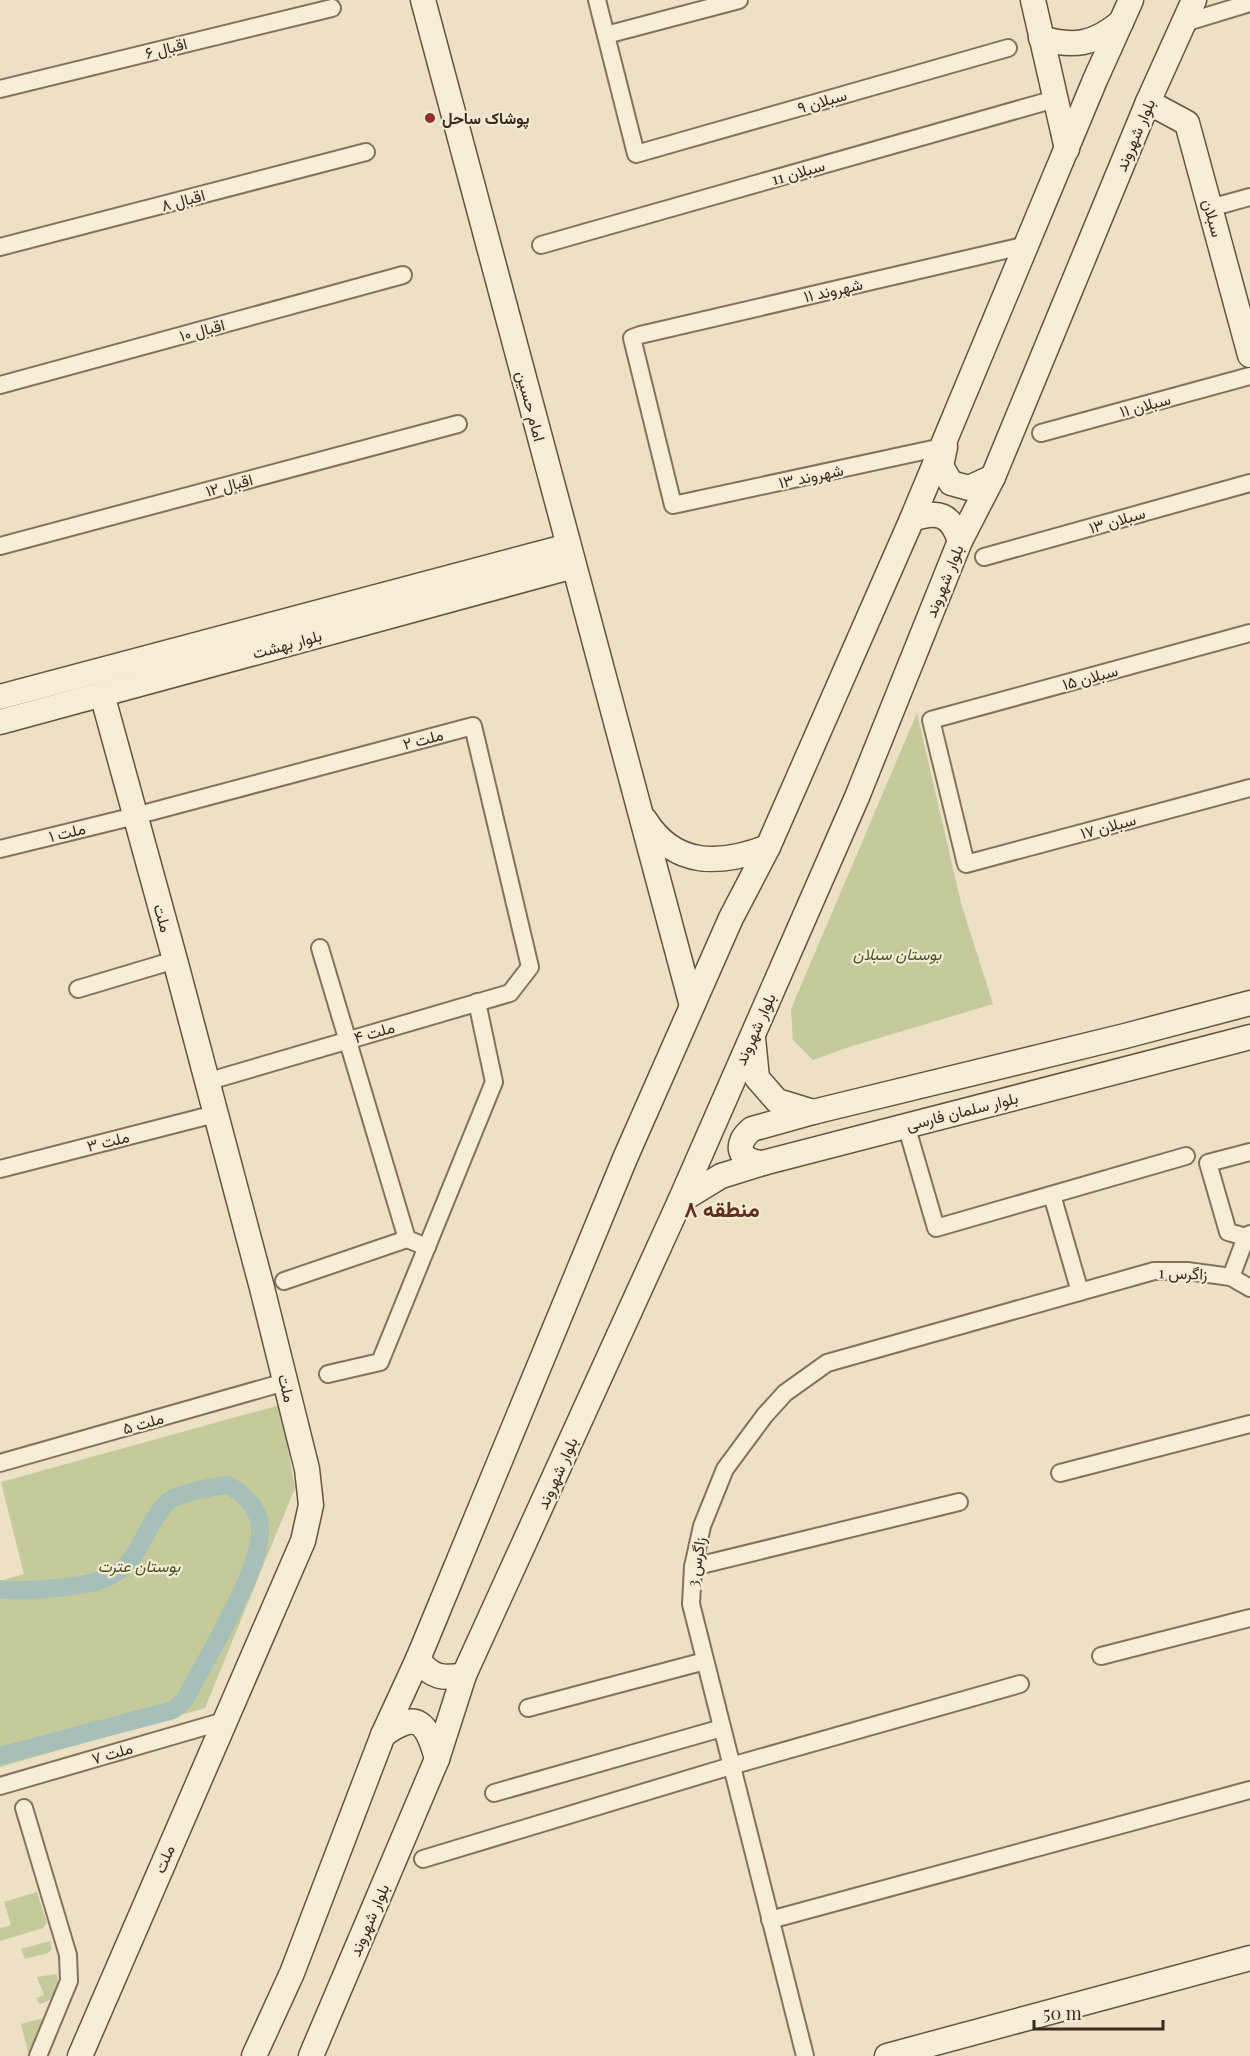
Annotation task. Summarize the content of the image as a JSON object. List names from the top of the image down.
{
  "streets": {
    "main road": [
      "بلوار شهروند",
      "سبلان",
      "امام حسین",
      "بلوار بهشت",
      "ملت",
      "بلوار سلمان فارسی"
    ],
    "street": [
      "اقبال ۶",
      "سبلان ۹",
      "سبلان 11",
      "اقبال ۸",
      "شهروند ۱۱",
      "اقبال ۱۰",
      "سبلان ۱۱",
      "شهروند ۱۳",
      "اقبال ۱۲",
      "سبلان ۱۳",
      "سبلان ۱۵",
      "ملت ۲",
      "سبلان ۱۷",
      "ملت ۱",
      "ملت ۴",
      "ملت ۳",
      "زاگرس 1",
      "ملت ۵",
      "زاگرس 3",
      "ملت ۷"
    ]
  },
  "crossings": [
    ["بلوار شهروند", "سبلان"],
    ["بلوار شهروند", "بلوار سلمان فارسی"],
    ["شهروند ۱۱", "شهروند ۱۳"],
    ["امام حسین", "بلوار بهشت"],
    ["بلوار بهشت", "ملت"],
    ["سبلان ۱۵", "سبلان ۱۷"],
    ["ملت ۲", "ملت ۱"],
    ["ملت ۲", "ملت"],
    ["ملت ۲", "ملت ۴"],
    ["ملت ۱", "ملت"],
    ["ملت", "ملت ۴"],
    ["ملت", "ملت ۳"],
    ["ملت", "ملت ۵"],
    ["ملت", "ملت ۷"],
    ["زاگرس 1", "زاگرس 3"]
  ],
  "districts": ["منطقه ۸"],
  "parks": ["بوستان سبلان", "بوستان عترت"],
  "places": ["پوشاک ساحل"],
  "scale_bar": "50 m"
}
